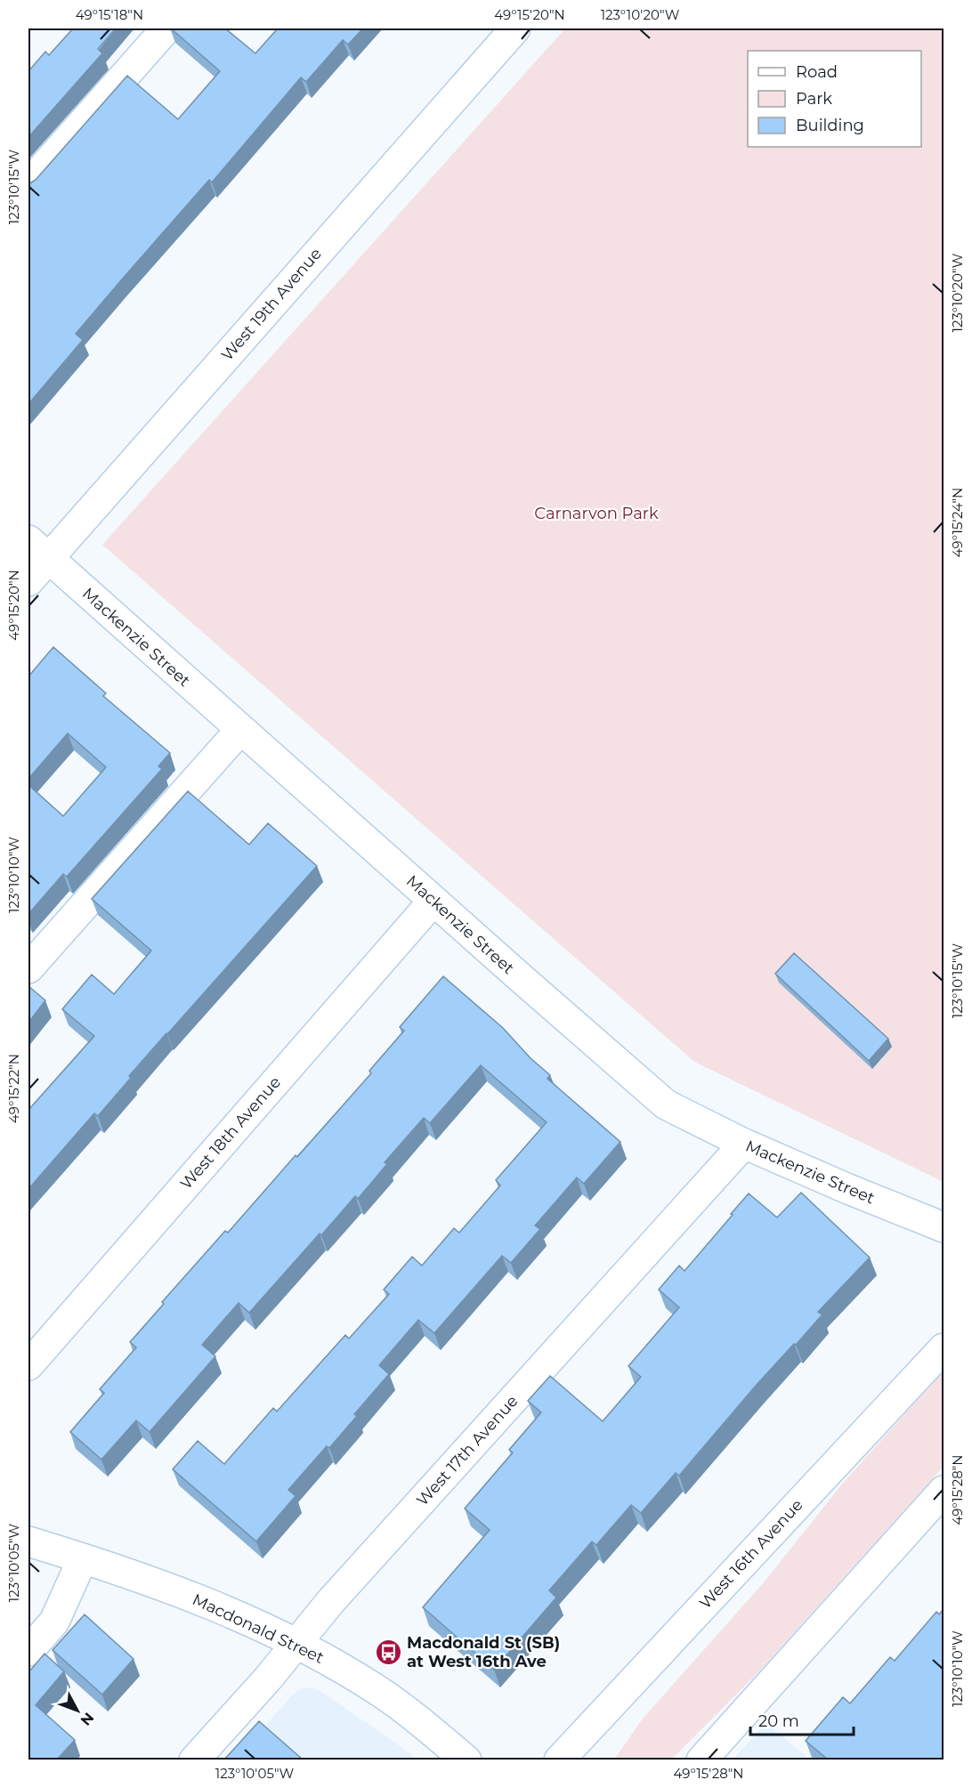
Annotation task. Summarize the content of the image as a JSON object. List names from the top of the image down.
{
  "streets": {
    "street": [
      "West 19th Avenue",
      "Mackenzie Street",
      "West 18th Avenue",
      "West 17th Avenue",
      "West 16th Avenue",
      "Macdonald Street"
    ]
  },
  "crossings": [
    ["West 19th Avenue", "Mackenzie Street"],
    ["Mackenzie Street", "West 18th Avenue"],
    ["Mackenzie Street", "West 17th Avenue"],
    ["West 17th Avenue", "Macdonald Street"]
  ],
  "parks": ["Carnarvon Park"],
  "places": {
    "bus stop": ["Macdonald St (SB) at West 16th Ave"]
  },
  "legend": ["Road", "Park", "Building"],
  "scale_bar": "20 m",
  "north": "bottom right",
  "coordinates": [
    "49°15'18\"N",
    "49°15'20\"N",
    "123°10'20\"W",
    "123°10'15\"W",
    "49°15'24\"N",
    "123°10'10\"W",
    "49°15'22\"N",
    "49°15'28\"N",
    "123°10'05\"W"
  ]
}
